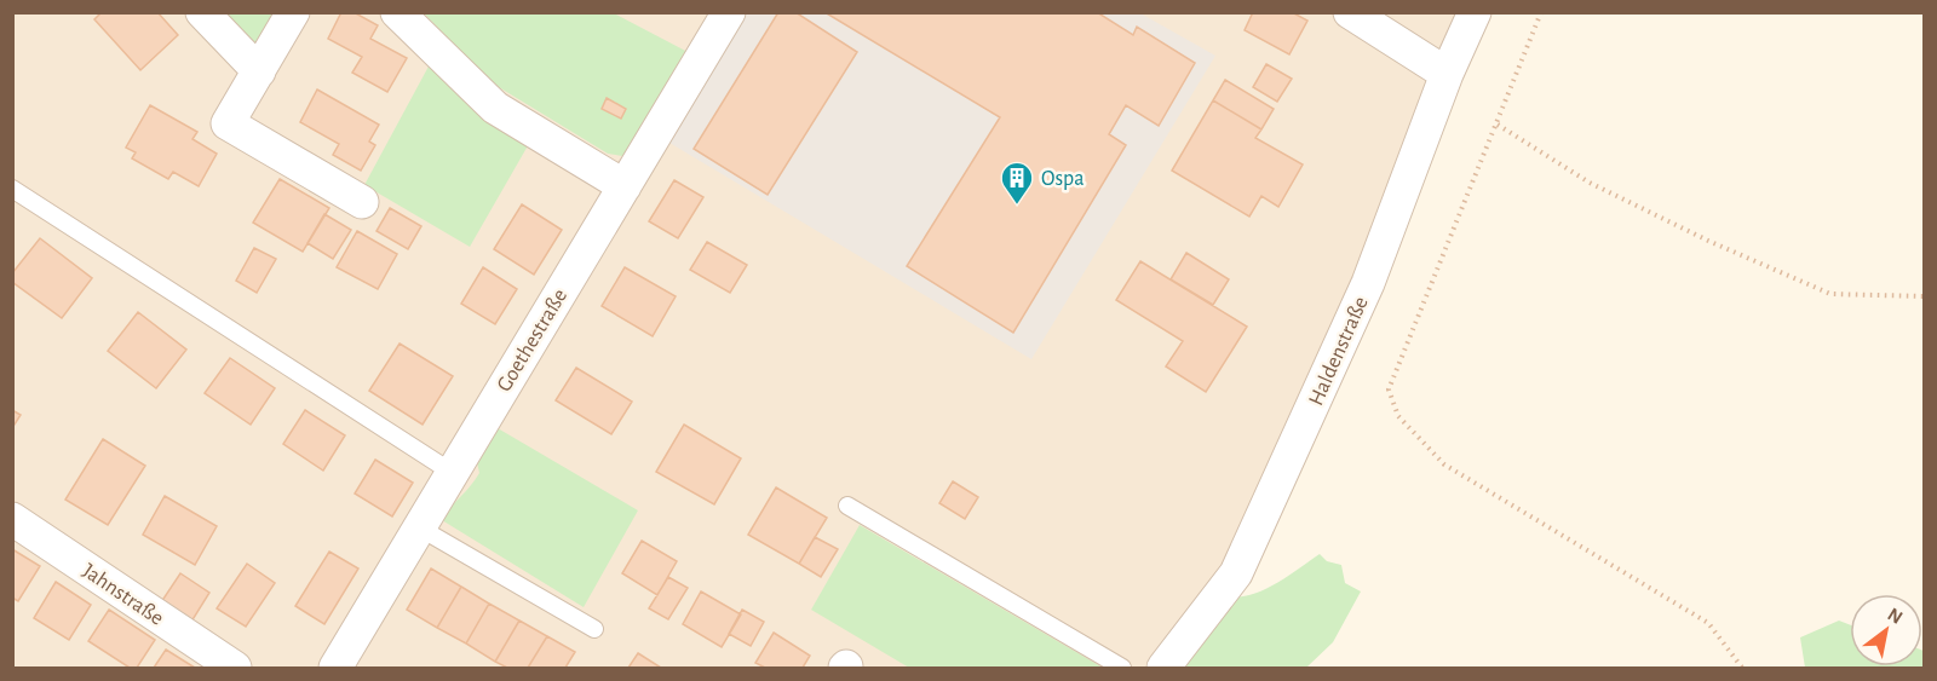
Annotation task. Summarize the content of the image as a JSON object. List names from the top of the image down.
{
  "streets": {
    "street": ["Goethestraße", "Haldenstraße", "Jahnstraße"]
  },
  "places": {
    "building": ["Ospa"]
  },
  "north": "top right"
}
